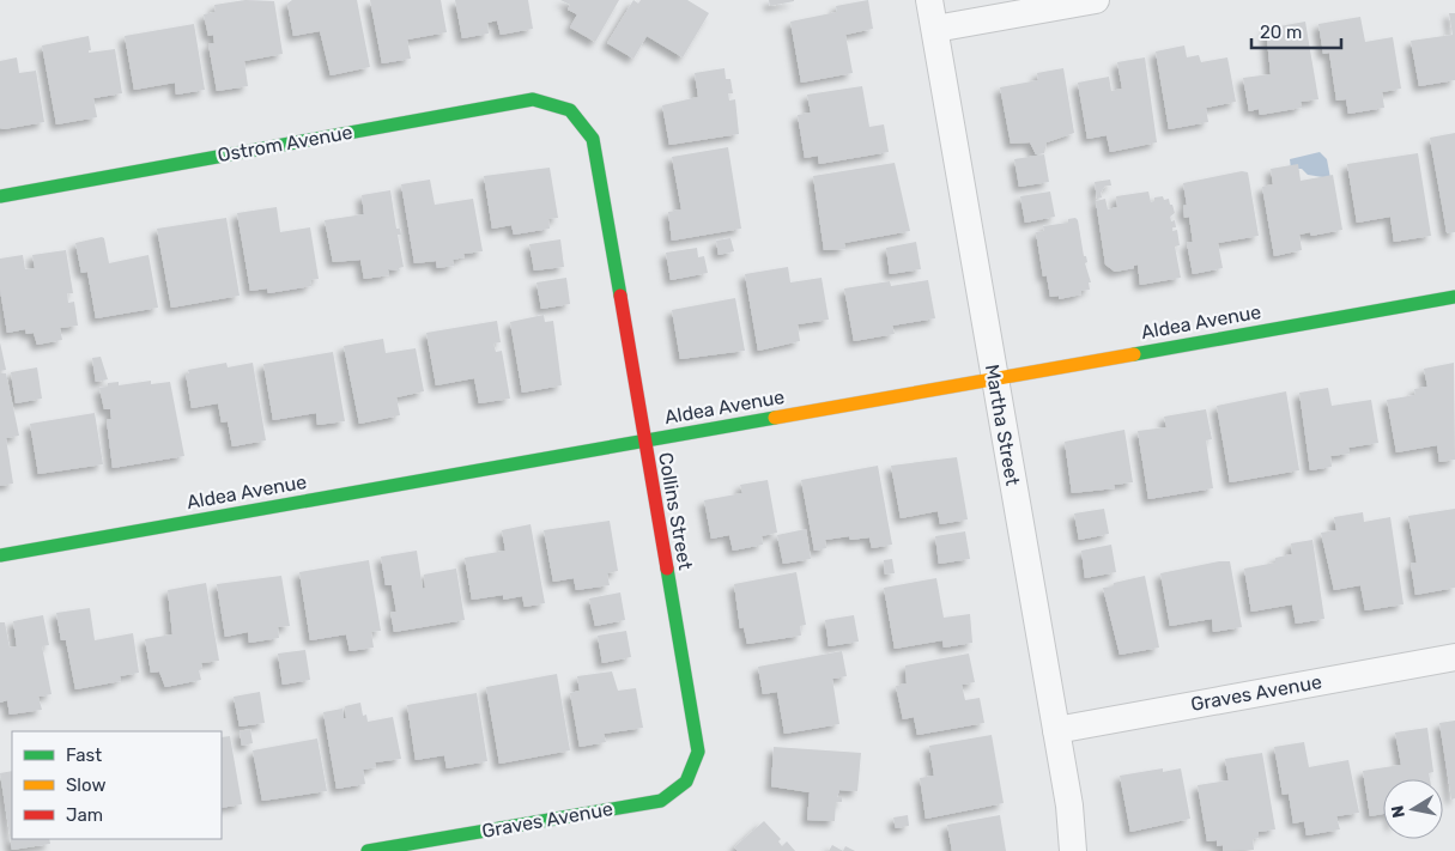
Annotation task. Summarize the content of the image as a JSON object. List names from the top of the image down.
{
  "streets": {
    "street": [
      "Ostrom Avenue",
      "Aldea Avenue",
      "Martha Street",
      "Collins Street",
      "Graves Avenue"
    ]
  },
  "crossings": [
    ["Ostrom Avenue", "Collins Street"],
    ["Aldea Avenue", "Martha Street"],
    ["Aldea Avenue", "Collins Street"],
    ["Martha Street", "Graves Avenue"],
    ["Collins Street", "Graves Avenue"]
  ],
  "legend": ["Fast", "Slow", "Jam"],
  "scale_bar": "20 m",
  "north": "left"
}
